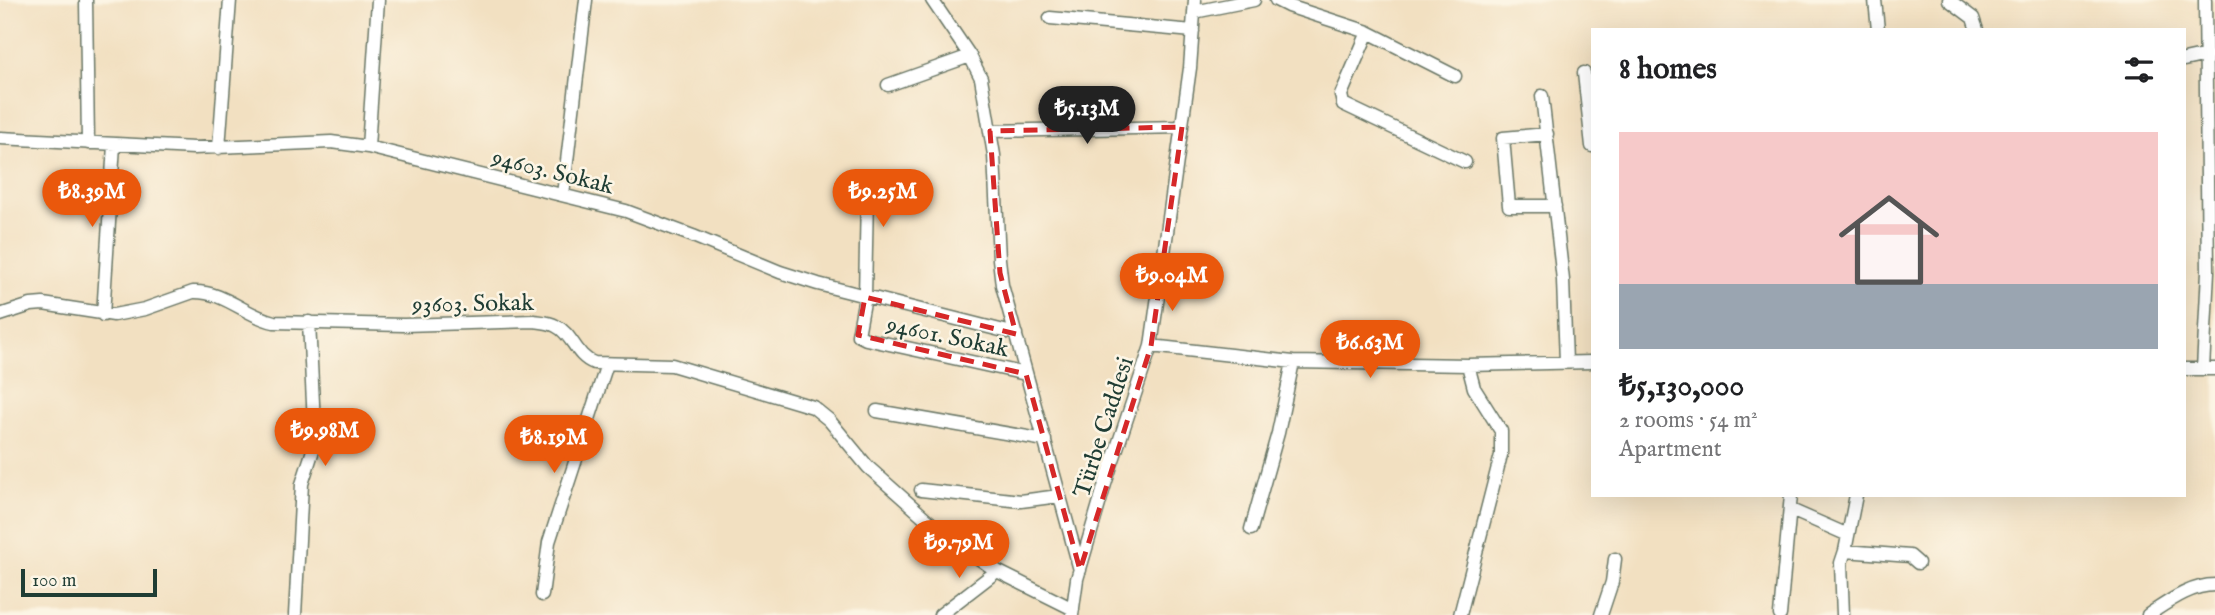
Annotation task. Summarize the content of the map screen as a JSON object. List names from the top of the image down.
{
  "streets": {
    "street": [
      "94603. Sokak",
      "93603. Sokak",
      "94601. Sokak",
      "Türbe Caddesi"
    ]
  },
  "crossings": [
    ["94603. Sokak", "94601. Sokak"],
    ["93603. Sokak", "Türbe Caddesi"],
    ["94601. Sokak", "Türbe Caddesi"]
  ],
  "scale_bar": "100 m",
  "page": {
    "heading": "8 homes",
    "price": [
      "₺5.13M",
      "₺8.39M",
      "₺9.25M",
      "₺9.04M",
      "₺6.63M",
      "₺9.98M",
      "₺8.19M",
      "₺9.79M"
    ],
    "list": [
      {
        "name": "₺5,130,000",
        "note": "2 rooms · 54 m² · Apartment"
      }
    ],
    "scale": "100 m"
  }
}
